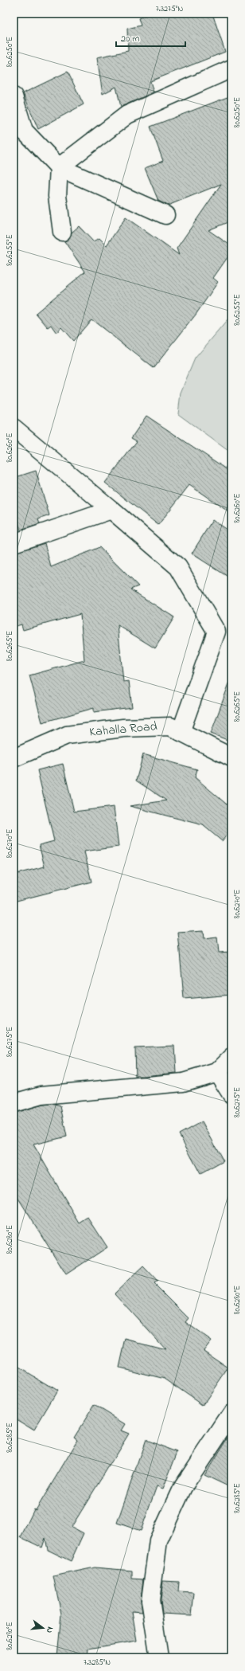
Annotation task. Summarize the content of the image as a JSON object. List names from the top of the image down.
{
  "streets": {
    "street": ["Kahalla Road"]
  },
  "scale_bar": "20 m",
  "north": "right",
  "coordinates": [
    "7.3275°N",
    "80.6250°E",
    "80.6255°E",
    "80.6260°E",
    "80.6265°E",
    "80.6270°E",
    "80.6275°E",
    "80.6280°E",
    "80.6285°E",
    "80.6290°E",
    "7.3285°N"
  ]
}
